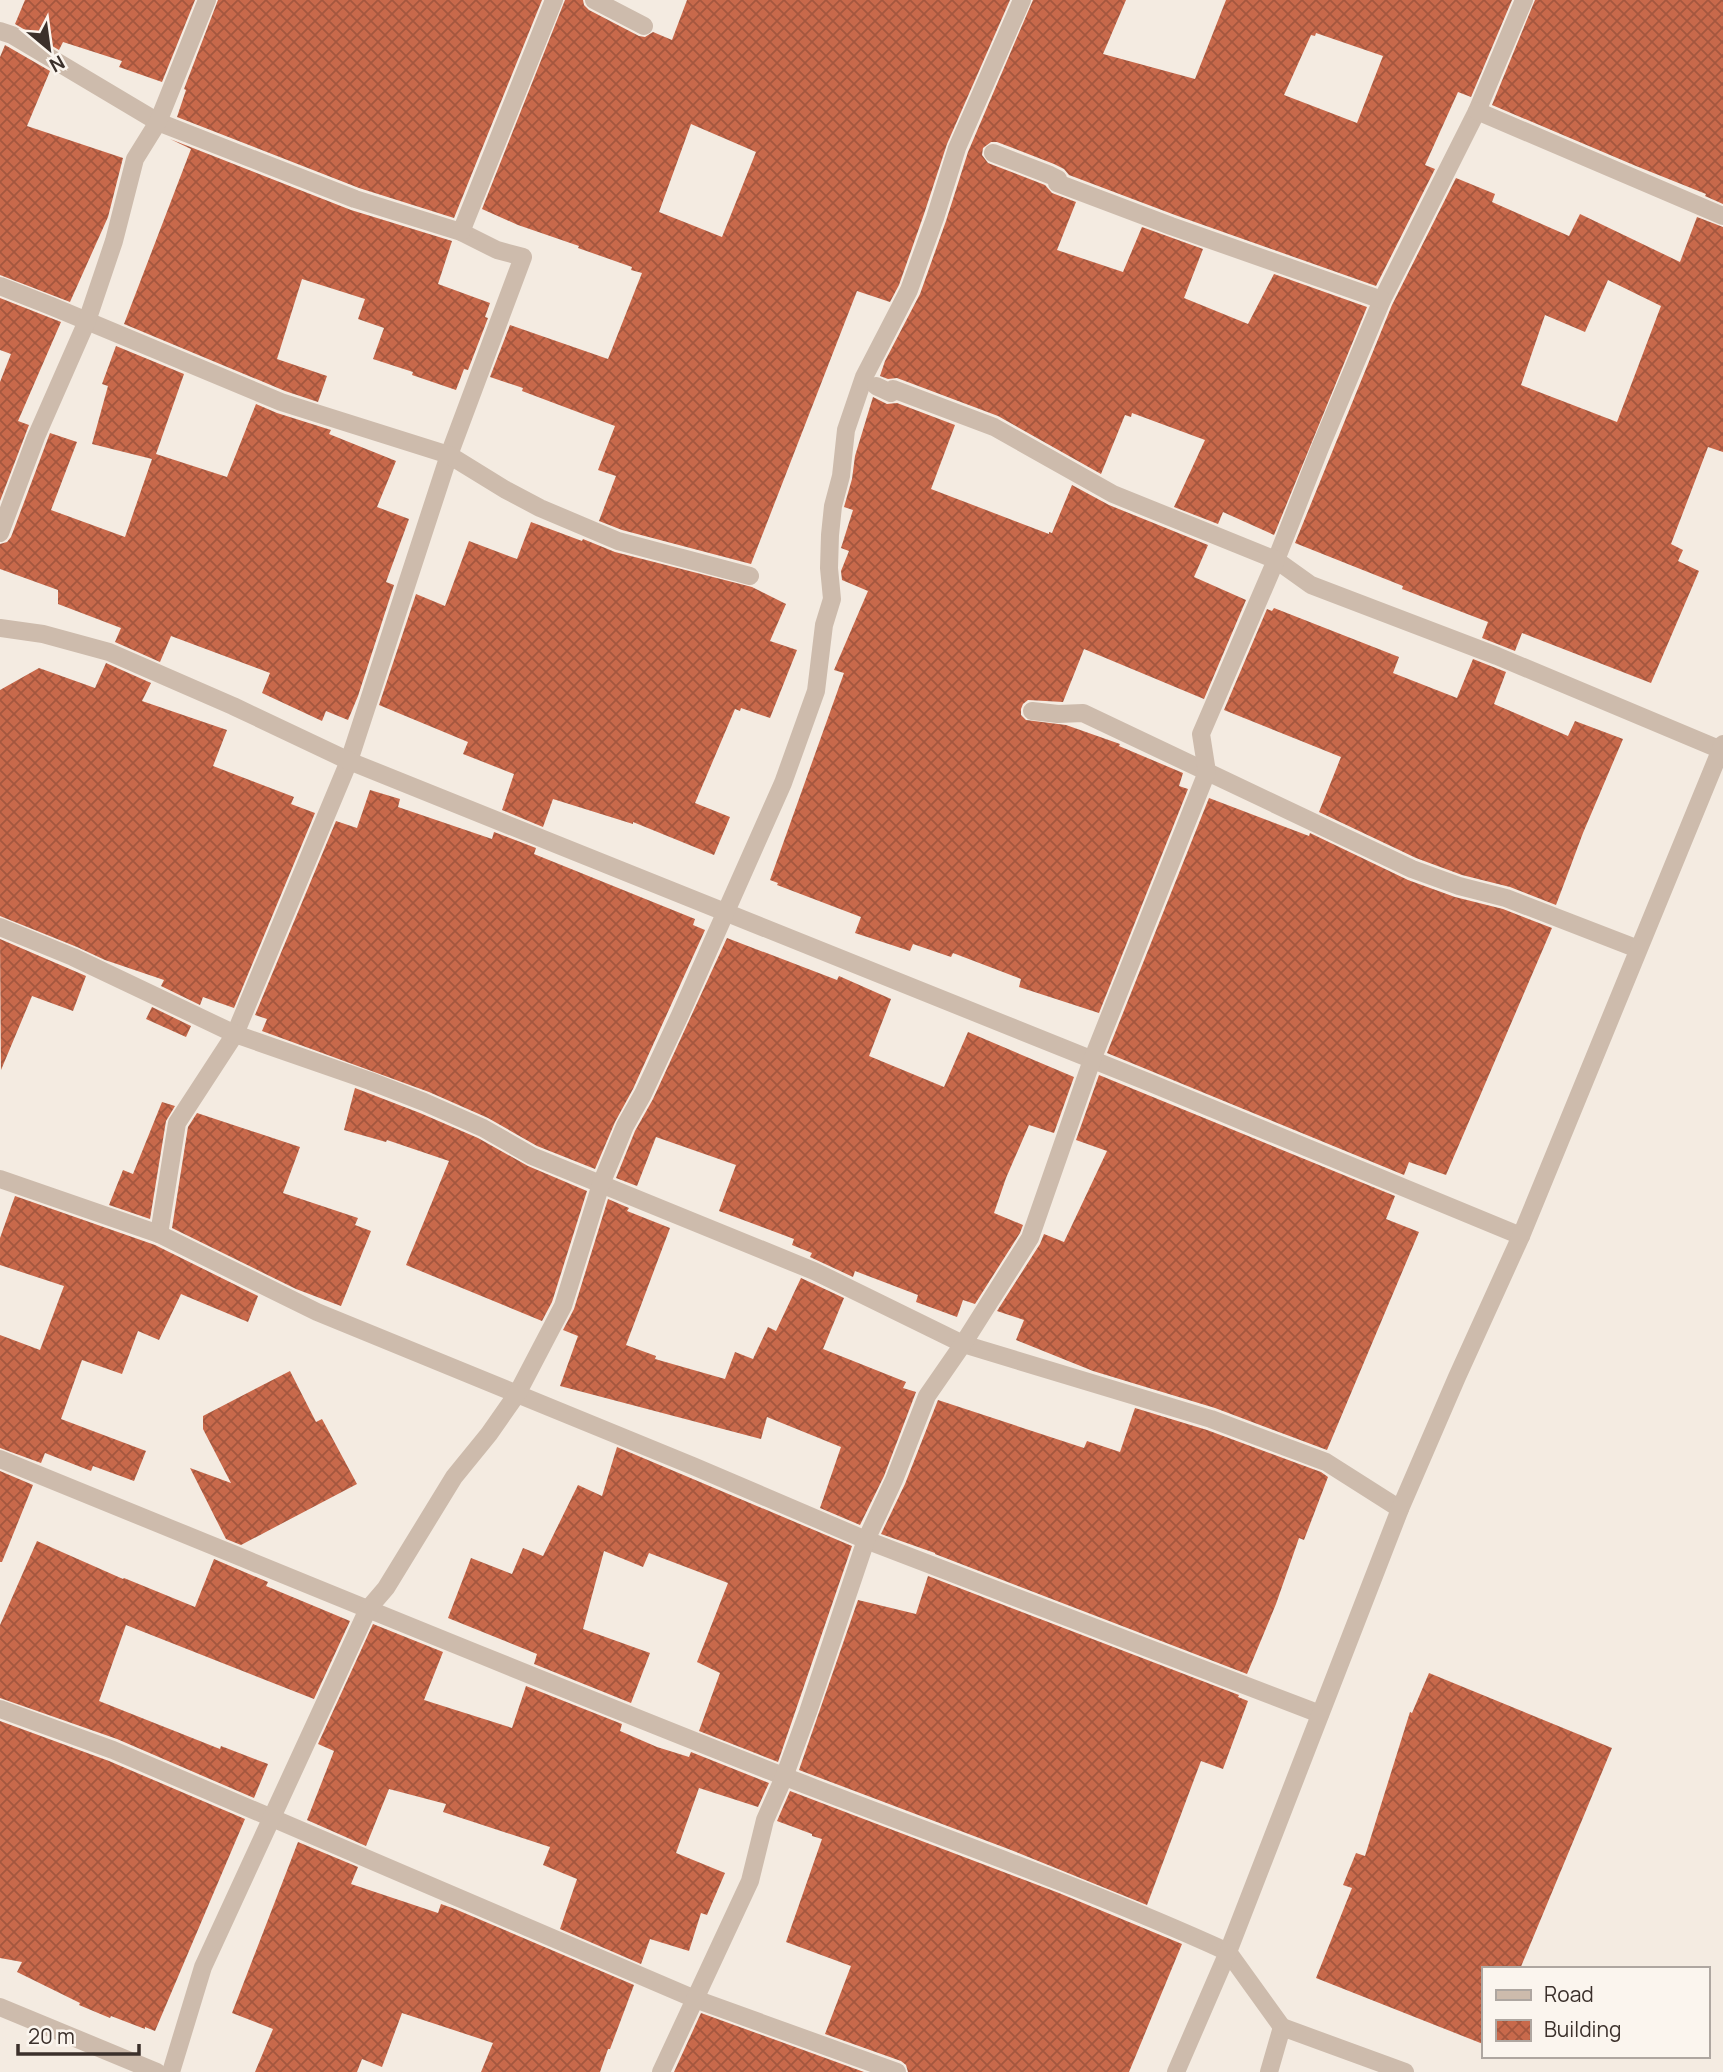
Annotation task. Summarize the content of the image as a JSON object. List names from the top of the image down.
{
  "legend": ["Road", "Building"],
  "scale_bar": "20 m",
  "north": "bottom right"
}
